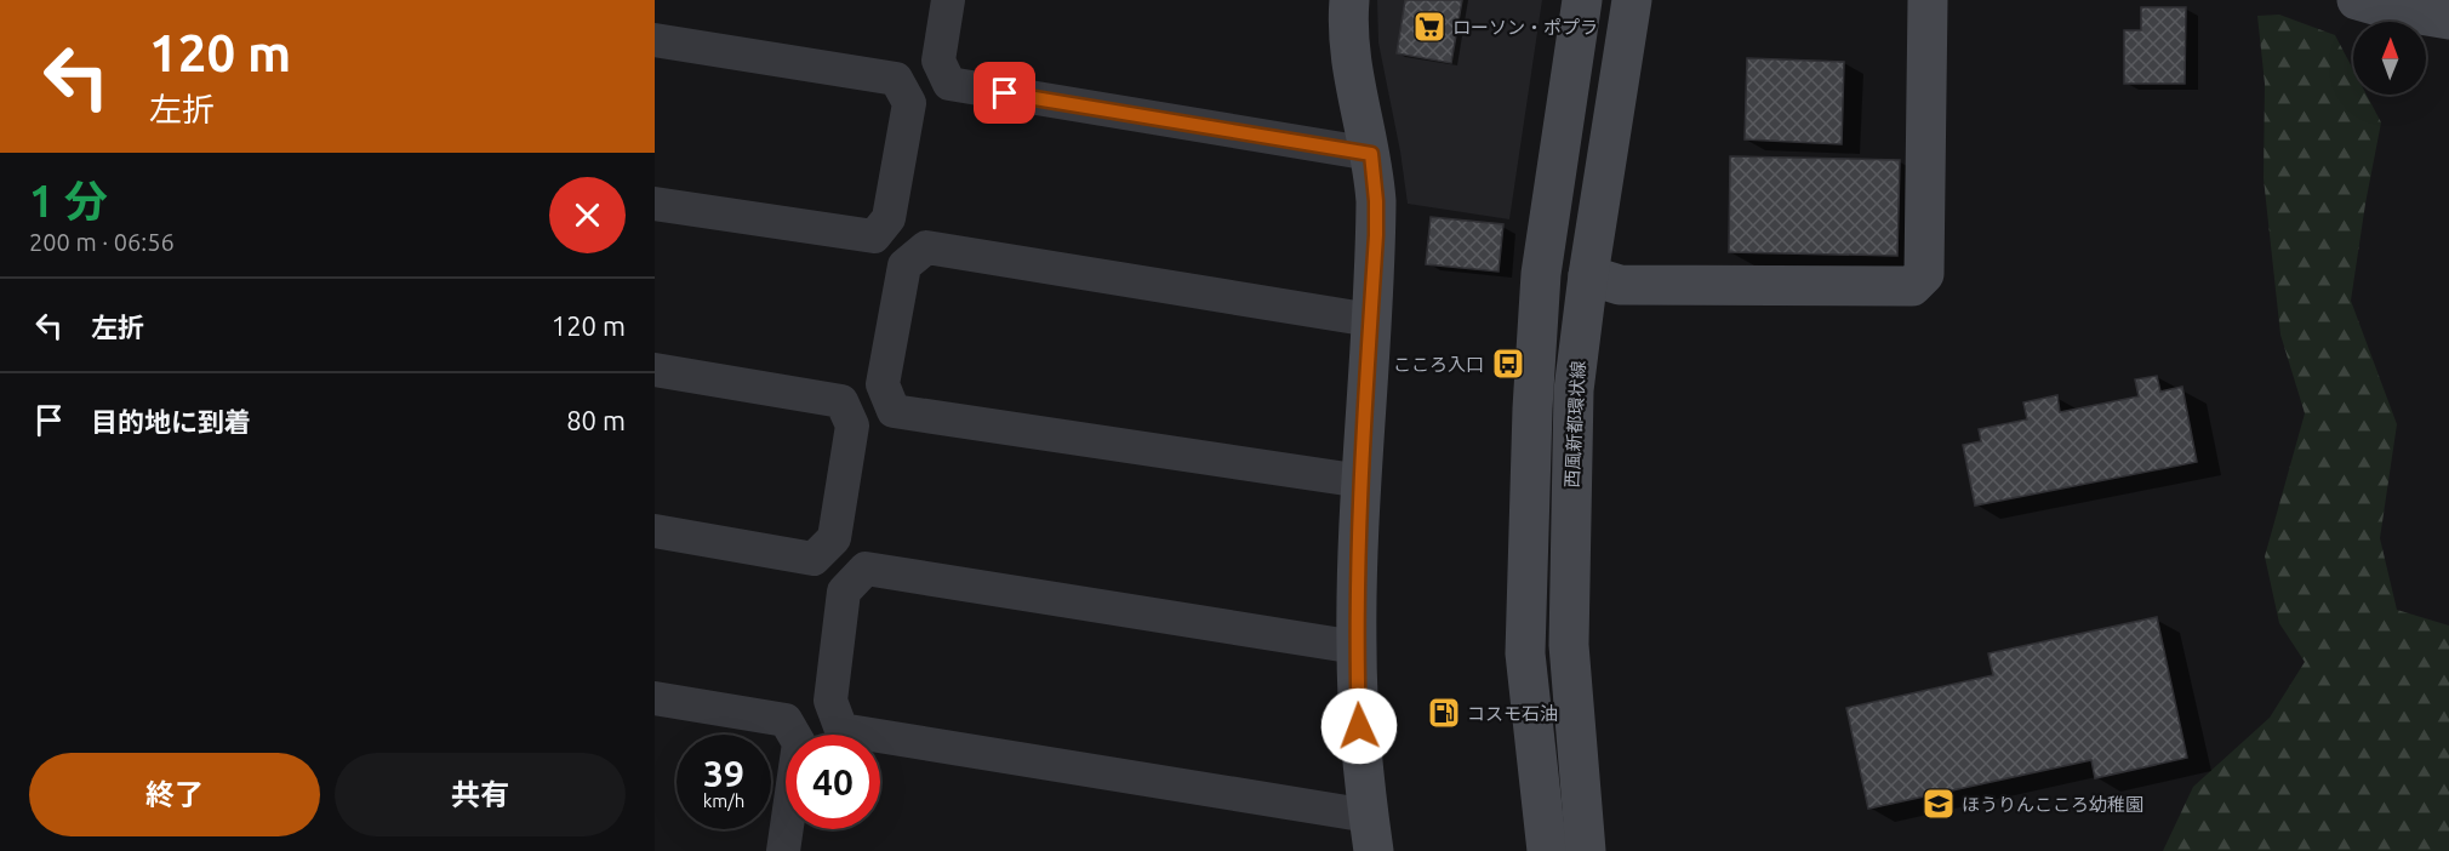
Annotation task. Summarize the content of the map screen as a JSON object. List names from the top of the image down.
{
  "streets": {
    "street": ["西風新都環状線"]
  },
  "places": {
    "supermarket": ["ローソン・ポプラ"],
    "bus stop": ["こころ入口"],
    "fuel station": ["コスモ石油"],
    "school or university": ["ほうりんこころ幼稚園"]
  },
  "north": "top",
  "page": {
    "turn": ["120 m", "左折"],
    "heading": ["1 分", "200 m · 06:56"],
    "list": [
      {
        "name": "左折",
        "value": "120 m"
      },
      {
        "name": "目的地に到着",
        "value": "80 m"
      }
    ],
    "speed": "39 km/h",
    "limit": "40",
    "buttons": ["終了", "共有"]
  }
}
